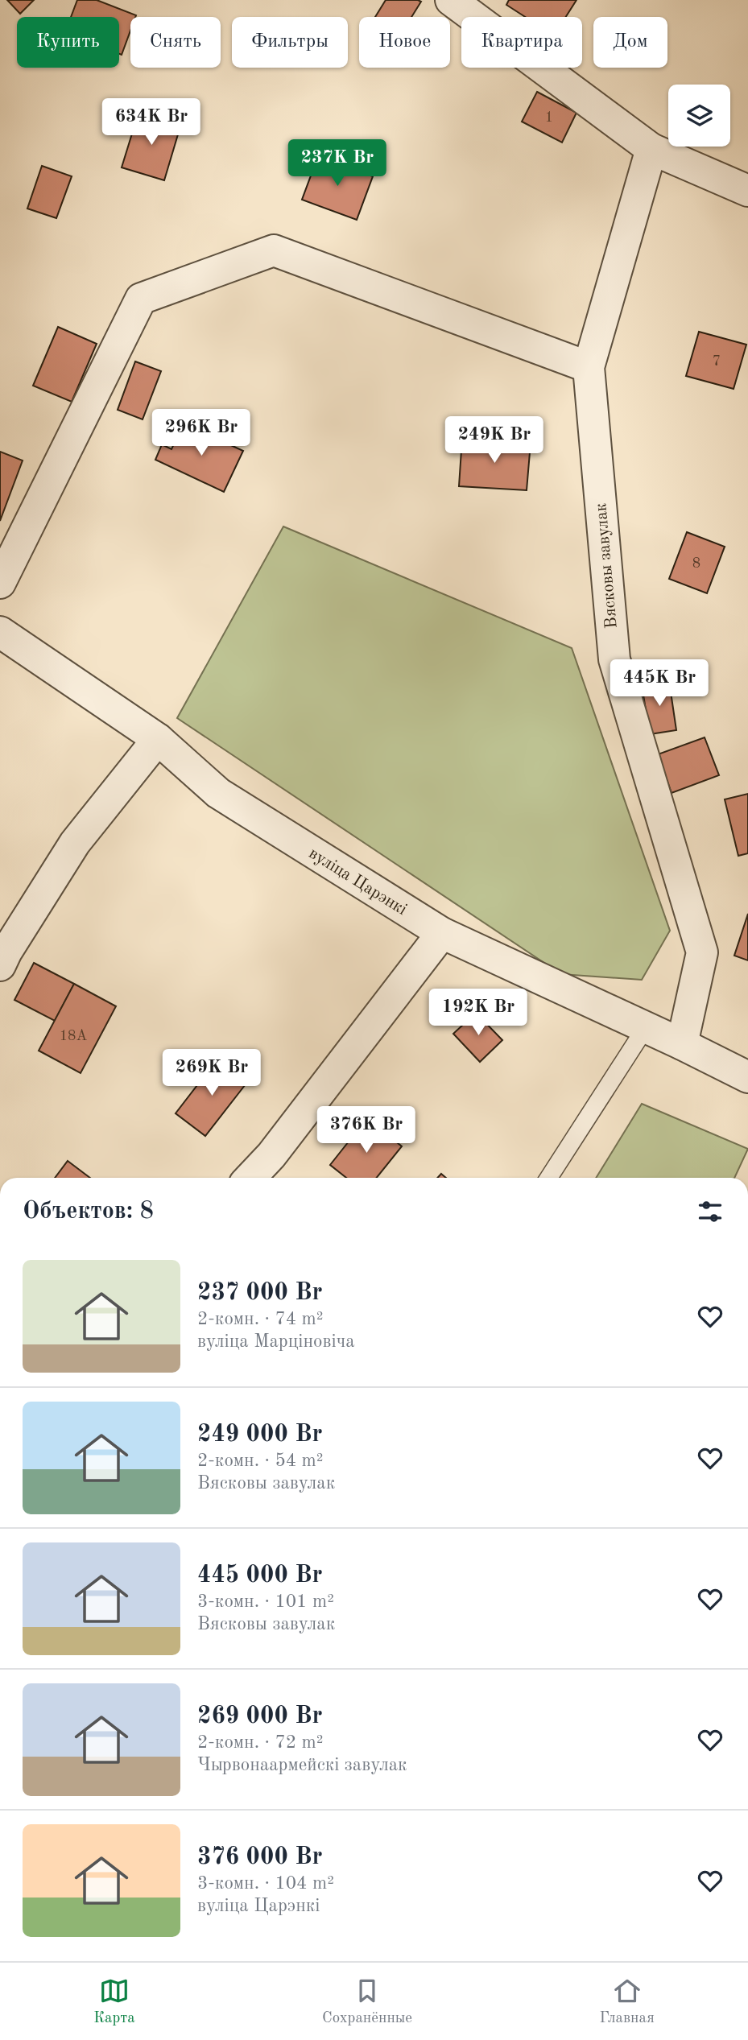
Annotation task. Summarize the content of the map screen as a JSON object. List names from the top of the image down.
{
  "streets": {
    "street": ["Вясковы завулак", "вуліца Царэнкі"]
  },
  "crossings": [
    ["Вясковы завулак", "вуліца Царэнкі"]
  ],
  "house_numbers": [
    "1",
    "7",
    "8",
    "18А"
  ],
  "page": {
    "chip": [
      "Купить",
      "Снять",
      "Фильтры",
      "Новое",
      "Квартира",
      "Дом"
    ],
    "price": [
      "634K Br",
      "237K Br",
      "296K Br",
      "249K Br",
      "445K Br",
      "192K Br",
      "269K Br",
      "376K Br"
    ],
    "heading": "Объектов: 8",
    "list": [
      {
        "name": "237 000 Br",
        "note": "2-комн. · 74 m² · вуліца Марціновіча"
      },
      {
        "name": "249 000 Br",
        "note": "2-комн. · 54 m² · Вясковы завулак"
      },
      {
        "name": "445 000 Br",
        "note": "3-комн. · 101 m² · Вясковы завулак"
      },
      {
        "name": "269 000 Br",
        "note": "2-комн. · 72 m² · Чырвонаармейскі завулак"
      },
      {
        "name": "376 000 Br",
        "note": "3-комн. · 104 m² · вуліца Царэнкі"
      }
    ],
    "tabs": ["Карта", "Сохранённые", "Главная"]
  }
}
